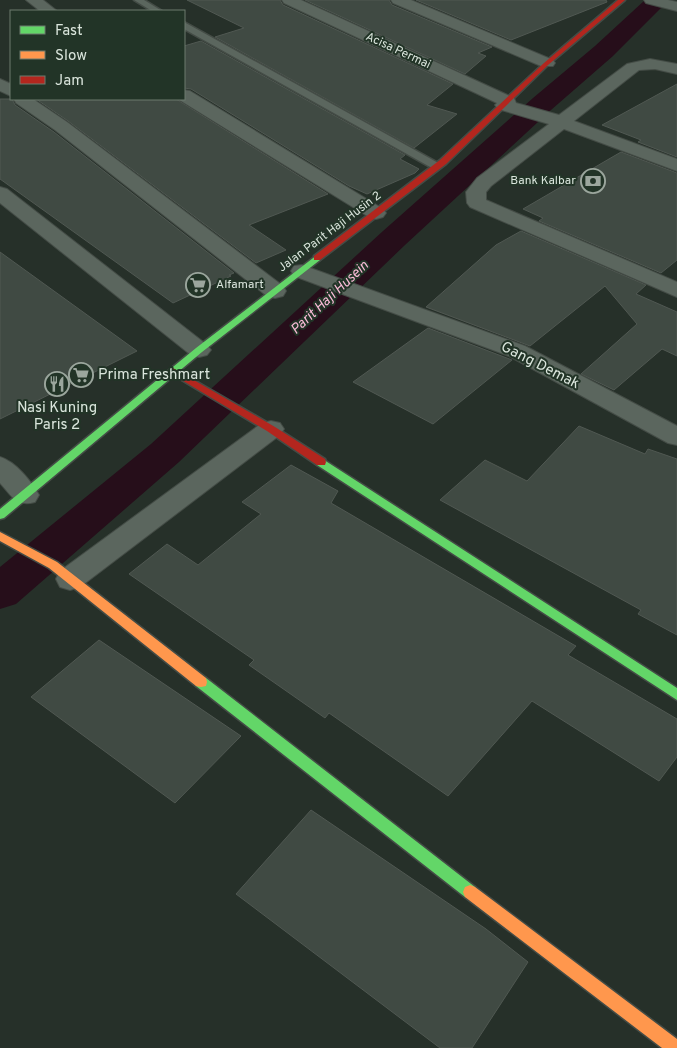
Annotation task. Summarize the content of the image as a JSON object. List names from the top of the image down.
{
  "streets": {
    "street": ["Acisa Permai", "Jalan Parit Haji Husin 2", "Gang Demak"]
  },
  "crossings": [
    ["Acisa Permai", "Jalan Parit Haji Husin 2"],
    ["Jalan Parit Haji Husin 2", "Gang Demak"]
  ],
  "water": ["Parit Haji Husein"],
  "places": {
    "bank": ["Bank Kalbar"],
    "supermarket": ["Alfamart", "Prima Freshmart"],
    "restaurant": ["Nasi Kuning Paris 2"]
  },
  "legend": ["Fast", "Slow", "Jam"]
}
